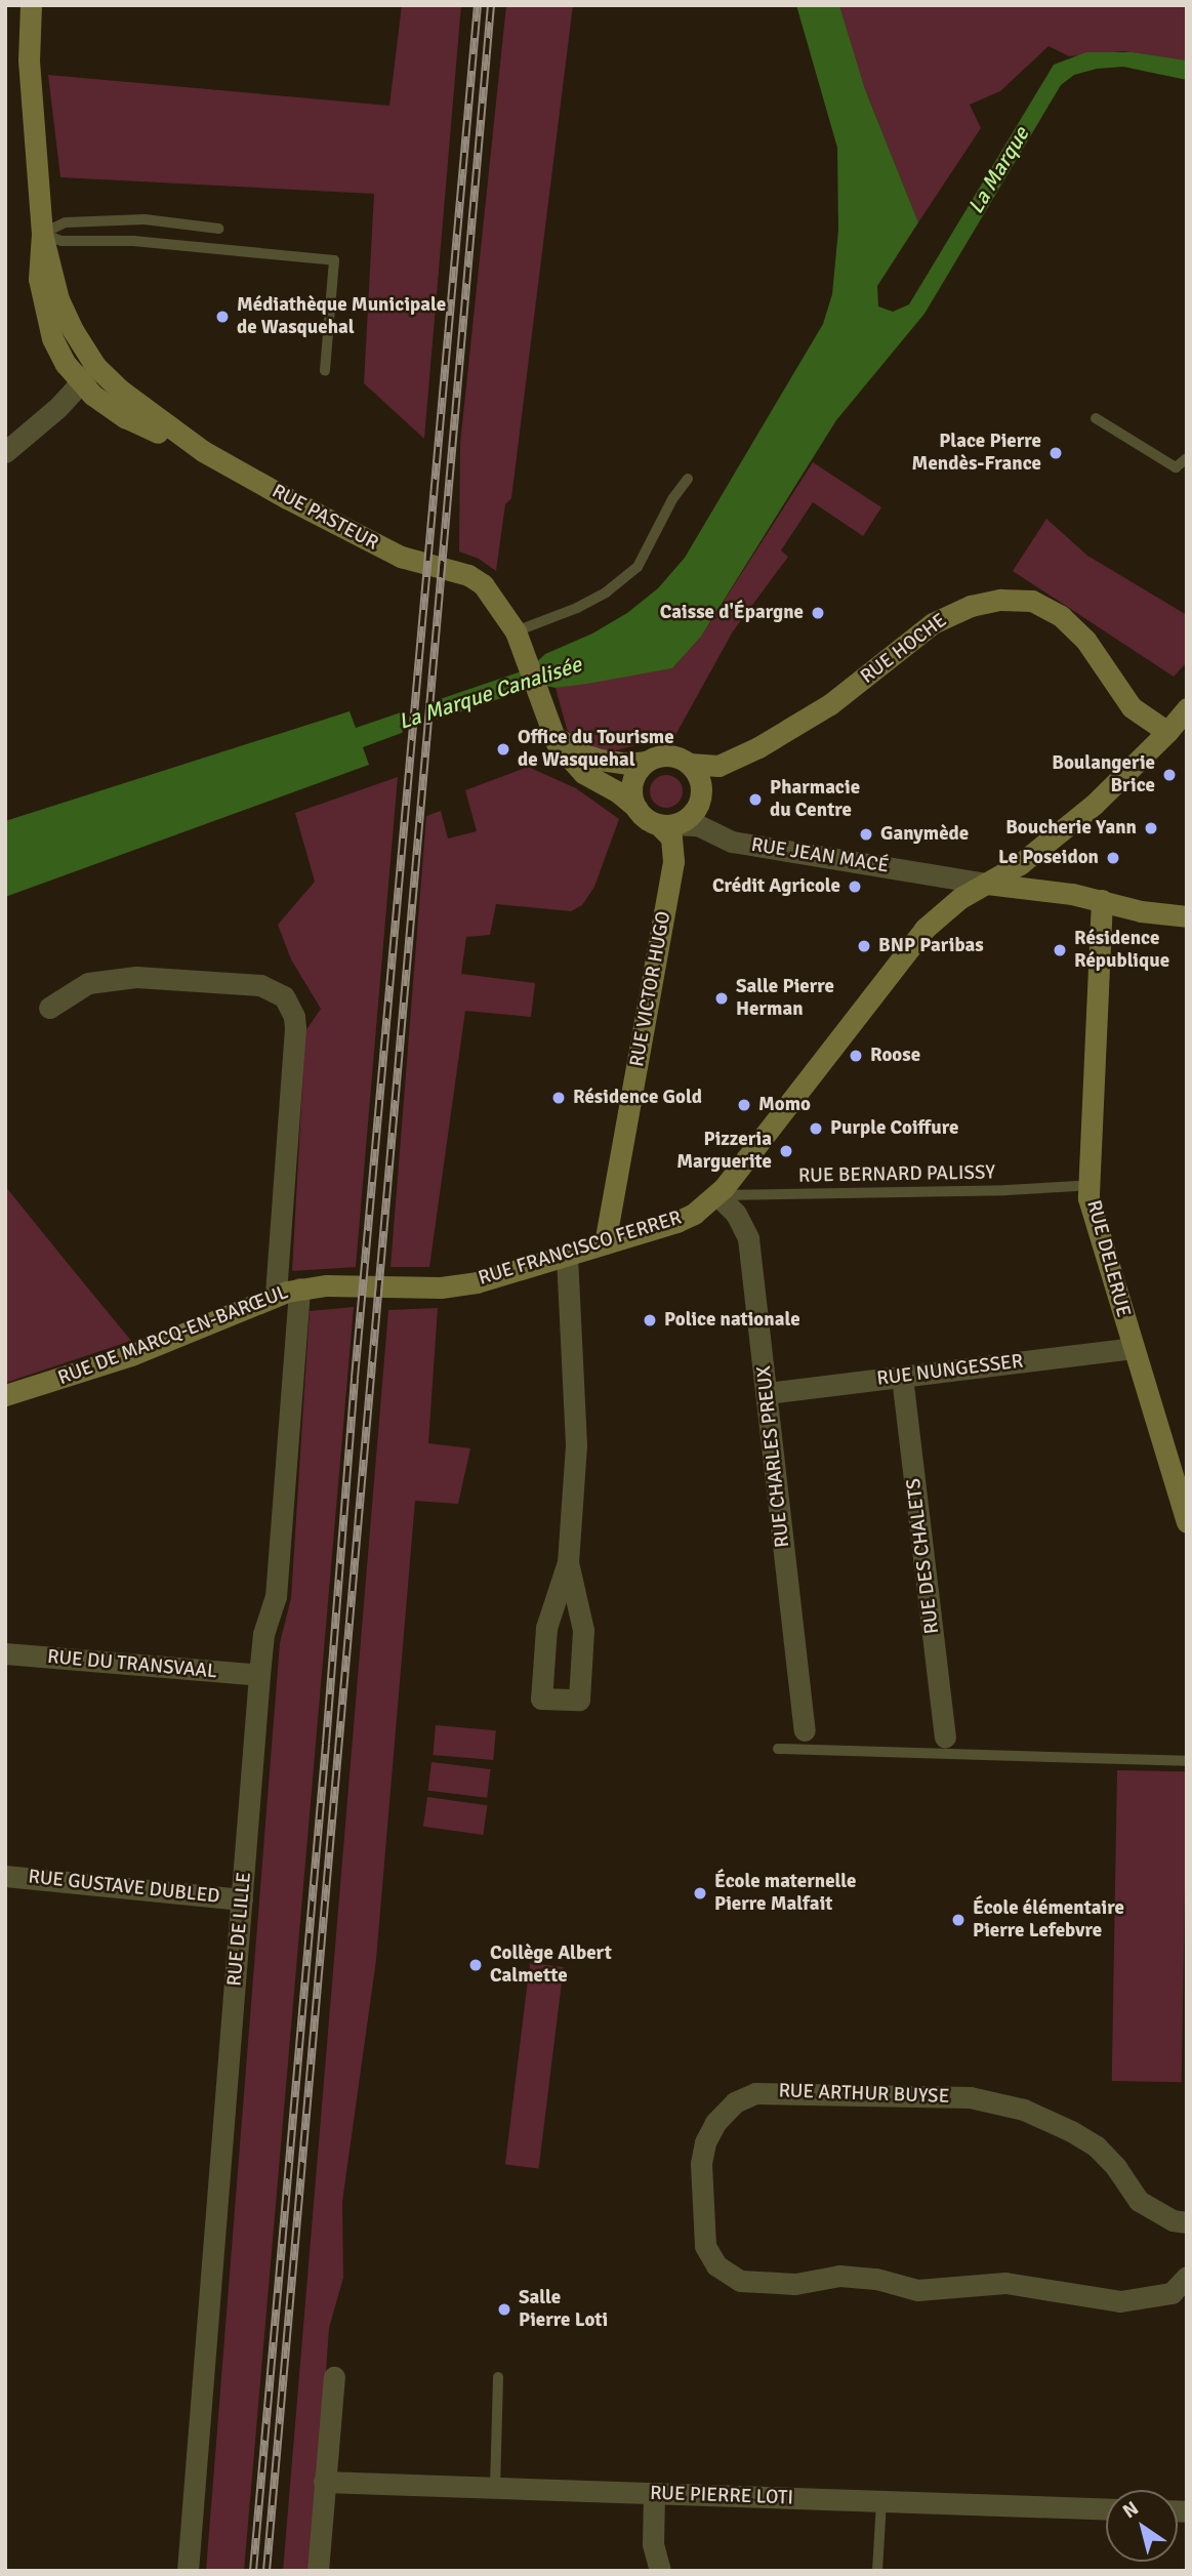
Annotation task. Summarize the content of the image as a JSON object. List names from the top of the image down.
{
  "streets": {
    "street": [
      "RUE PASTEUR",
      "RUE HOCHE",
      "RUE JEAN MACÉ",
      "RUE VICTOR HUGO",
      "RUE FRANCISCO FERRER",
      "RUE DELERUE",
      "RUE DE MARCQ-EN-BARŒUL",
      "RUE NUNGESSER",
      "RUE CHARLES PREUX",
      "RUE DES CHALETS",
      "RUE DU TRANSVAAL",
      "RUE GUSTAVE DUBLED",
      "RUE DE LILLE",
      "RUE ARTHUR BUYSE",
      "RUE PIERRE LOTI"
    ],
    "lane": ["RUE BERNARD PALISSY"]
  },
  "crossings": [
    ["RUE HOCHE", "RUE JEAN MACÉ"],
    ["RUE HOCHE", "RUE VICTOR HUGO"],
    ["RUE HOCHE", "RUE FRANCISCO FERRER"],
    ["RUE JEAN MACÉ", "RUE VICTOR HUGO"],
    ["RUE JEAN MACÉ", "RUE FRANCISCO FERRER"],
    ["RUE VICTOR HUGO", "RUE FRANCISCO FERRER"],
    ["RUE BERNARD PALISSY", "RUE FRANCISCO FERRER"],
    ["RUE BERNARD PALISSY", "RUE CHARLES PREUX"],
    ["RUE FRANCISCO FERRER", "RUE DE MARCQ-EN-BARŒUL"],
    ["RUE FRANCISCO FERRER", "RUE CHARLES PREUX"],
    ["RUE FRANCISCO FERRER", "RUE DE LILLE"],
    ["RUE DELERUE", "RUE NUNGESSER"],
    ["RUE DE MARCQ-EN-BARŒUL", "RUE DE LILLE"],
    ["RUE NUNGESSER", "RUE CHARLES PREUX"],
    ["RUE NUNGESSER", "RUE DES CHALETS"],
    ["RUE DU TRANSVAAL", "RUE DE LILLE"],
    ["RUE GUSTAVE DUBLED", "RUE DE LILLE"]
  ],
  "water": ["La Marque", "La Marque Canalisée"],
  "places": [
    "Médiathèque Municipale de Wasquehal",
    "Place Pierre Mendès-France",
    "Caisse d'Épargne",
    "Office du Tourisme de Wasquehal",
    "Boulangerie Brice",
    "Pharmacie du Centre",
    "Boucherie Yann",
    "Ganymède",
    "Le Poseidon",
    "Crédit Agricole",
    "BNP Paribas",
    "Résidence République",
    "Salle Pierre Herman",
    "Roose",
    "Résidence Gold",
    "Momo",
    "Purple Coiffure",
    "Pizzeria Marguerite",
    "Police nationale",
    "École maternelle Pierre Malfait",
    "École élémentaire Pierre Lefebvre",
    "Collège Albert Calmette",
    "Salle Pierre Loti"
  ],
  "north": "top left"
}
